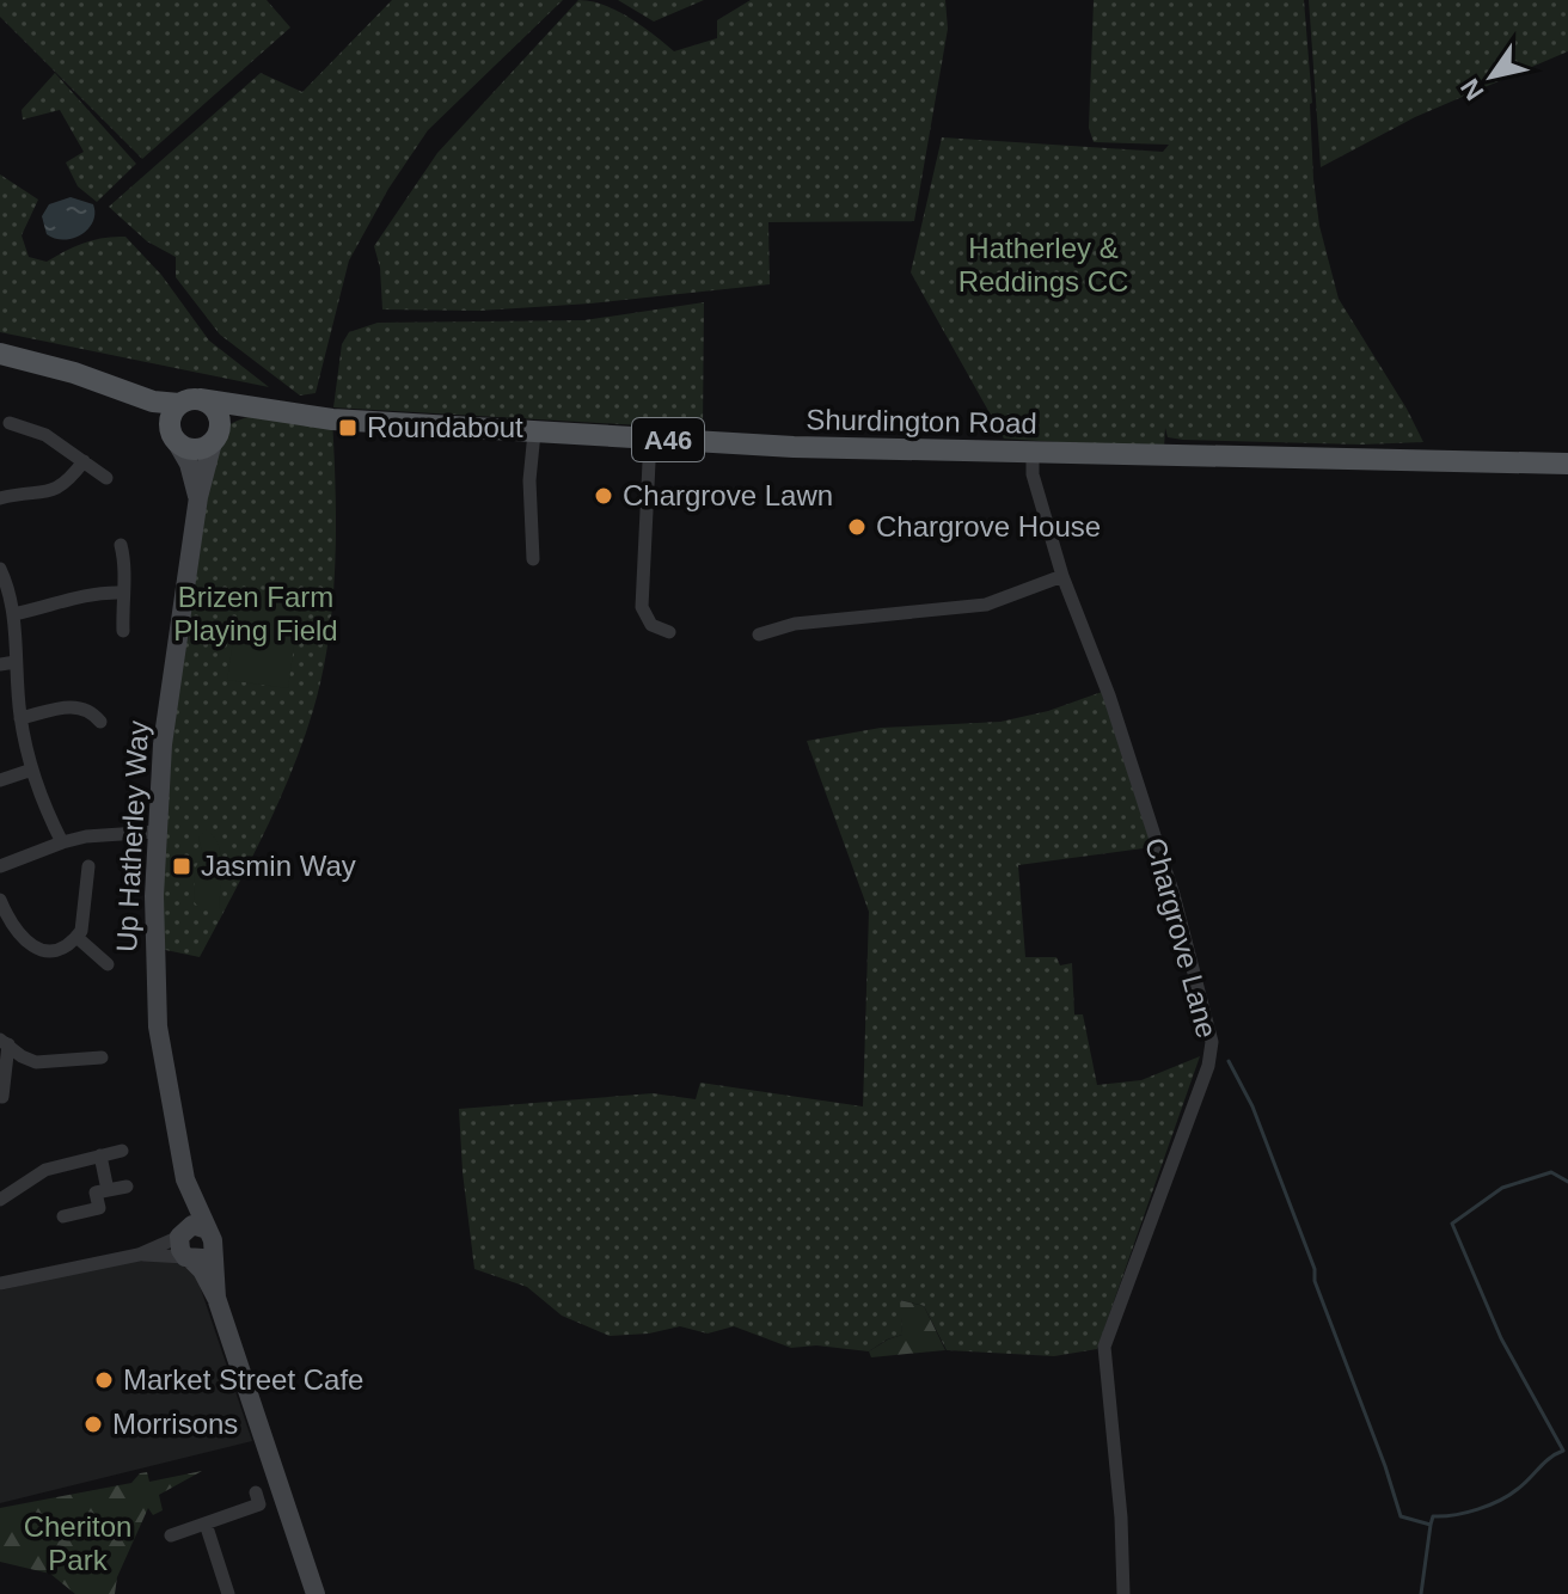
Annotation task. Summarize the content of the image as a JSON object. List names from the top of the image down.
{
  "streets": {
    "main road": ["Shurdington Road", "A46"],
    "street": ["Up Hatherley Way", "Chargrove Lane"]
  },
  "crossings": [
    ["Shurdington Road", "Up Hatherley Way"],
    ["Shurdington Road", "Chargrove Lane"]
  ],
  "parks": ["Hatherley & Reddings CC", "Brizen Farm Playing Field", "Cheriton Park"],
  "places": {
    "transit": ["Roundabout", "Jasmin Way"],
    "other": [
      "Chargrove Lawn",
      "Chargrove House",
      "Market Street Cafe",
      "Morrisons"
    ]
  },
  "north": "bottom left"
}
